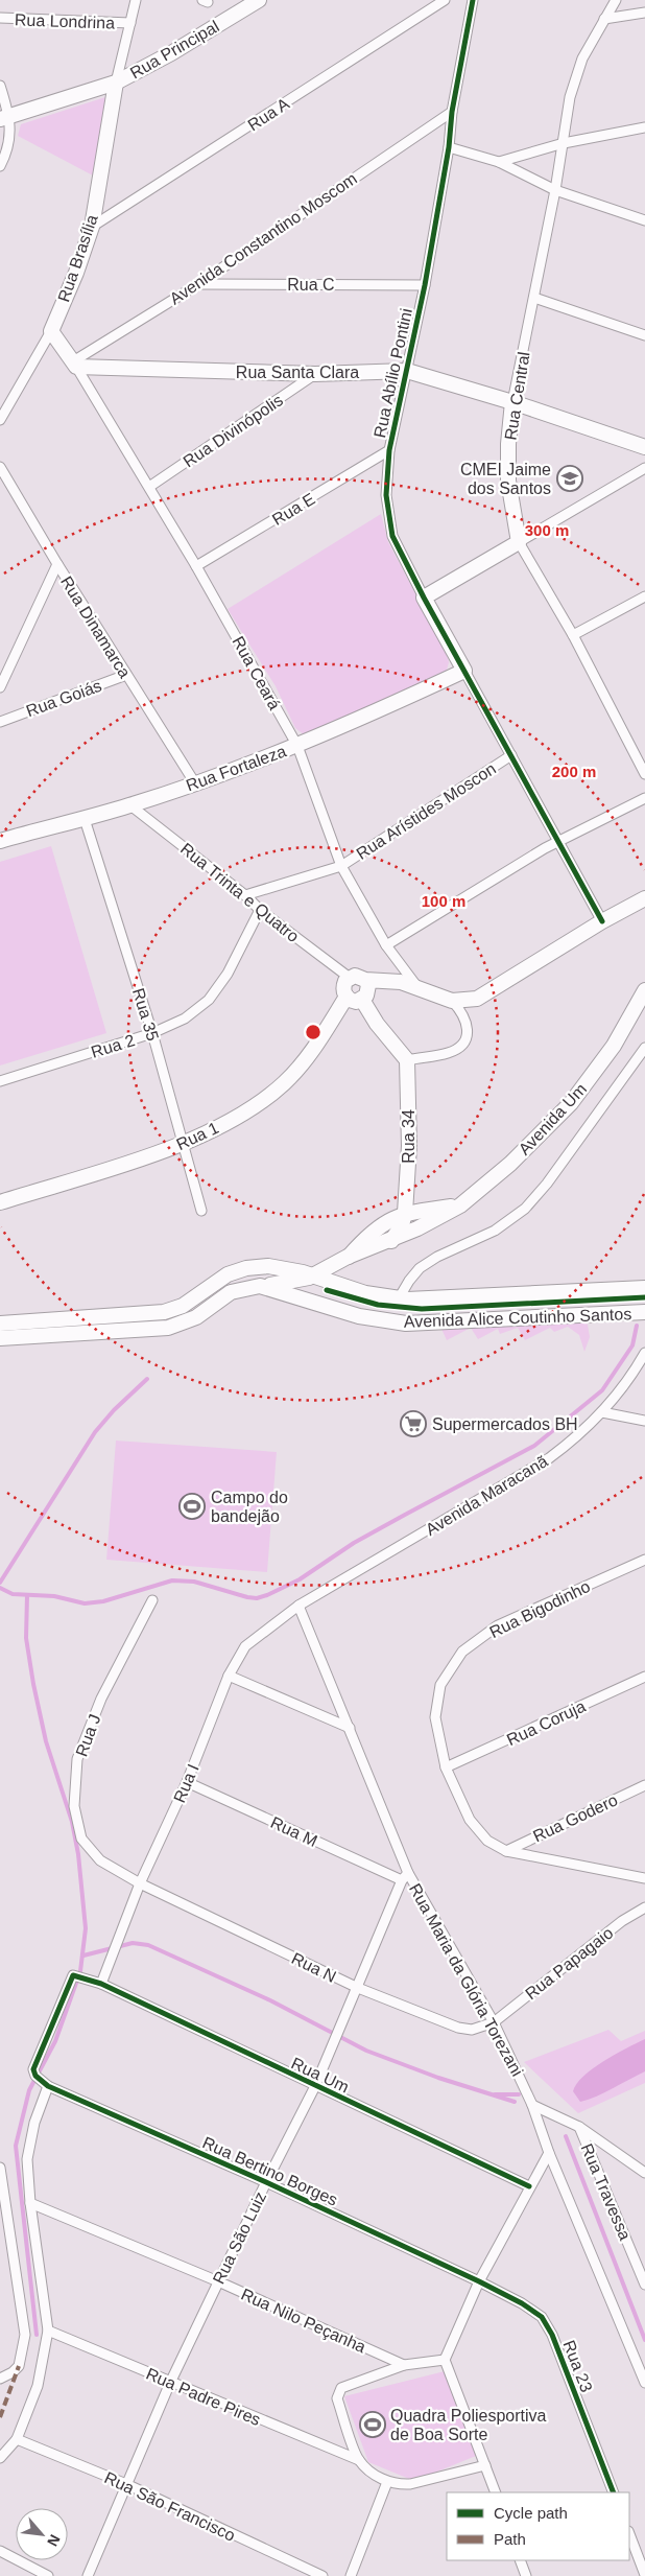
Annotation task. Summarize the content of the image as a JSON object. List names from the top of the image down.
{
  "streets": {
    "street": [
      "Rua Londrina",
      "Rua Principal",
      "Rua A",
      "Avenida Constantino Moscom",
      "Rua Brasília",
      "Rua C",
      "Rua Santa Clara",
      "Rua Abílio Pontini",
      "Rua Central",
      "Rua Divinópolis",
      "Rua E",
      "Rua Dinamarca",
      "Rua Ceará",
      "Rua Goiás",
      "Rua Fortaleza",
      "Rua Arístides Moscon",
      "Rua Trinta e Quatro",
      "Rua 35",
      "Rua 2",
      "Avenida Um",
      "Rua 1",
      "Rua 34",
      "Avenida Alice Coutinho Santos",
      "Avenida Maracanã",
      "Rua Bigodinho",
      "Rua Coruja",
      "Rua J",
      "Rua I",
      "Rua Godero",
      "Rua M",
      "Rua Papagaio",
      "Rua N",
      "Rua Maria da Glória Torezani",
      "Rua Um",
      "Rua Bertino Borges",
      "Rua Travessa",
      "Rua São Luiz",
      "Rua Nilo Peçanha",
      "Rua 23",
      "Rua Padre Pires",
      "Rua São Francisco"
    ]
  },
  "crossings": [
    ["Rua Principal", "Rua Brasília"],
    ["Rua A", "Rua Brasília"],
    ["Avenida Constantino Moscom", "Rua C"],
    ["Avenida Constantino Moscom", "Rua Santa Clara"],
    ["Avenida Constantino Moscom", "Rua Abílio Pontini"],
    ["Avenida Constantino Moscom", "Rua Ceará"],
    ["Rua C", "Rua Abílio Pontini"],
    ["Rua Santa Clara", "Rua Abílio Pontini"],
    ["Rua Santa Clara", "Rua Central"],
    ["Rua Santa Clara", "Rua Divinópolis"],
    ["Rua Santa Clara", "Rua Ceará"],
    ["Rua Abílio Pontini", "Rua E"],
    ["Rua Abílio Pontini", "Rua Fortaleza"],
    ["Rua Abílio Pontini", "Rua Arístides Moscon"],
    ["Rua Divinópolis", "Rua Ceará"],
    ["Rua E", "Rua Ceará"],
    ["Rua Dinamarca", "Rua Goiás"],
    ["Rua Dinamarca", "Rua Fortaleza"],
    ["Rua Ceará", "Rua Fortaleza"],
    ["Rua Ceará", "Rua Arístides Moscon"],
    ["Rua Fortaleza", "Rua Trinta e Quatro"],
    ["Rua Fortaleza", "Rua 35"],
    ["Rua Arístides Moscon", "Rua Trinta e Quatro"],
    ["Rua Trinta e Quatro", "Rua 2"],
    ["Rua Trinta e Quatro", "Rua 1"],
    ["Rua 35", "Rua 2"],
    ["Rua 35", "Rua 1"],
    ["Avenida Um", "Rua 34"],
    ["Avenida Um", "Avenida Alice Coutinho Santos"],
    ["Avenida Maracanã", "Rua I"],
    ["Avenida Maracanã", "Rua Maria da Glória Torezani"],
    ["Rua Bigodinho", "Rua Coruja"],
    ["Rua Bigodinho", "Rua Godero"],
    ["Rua J", "Rua I"],
    ["Rua J", "Rua N"],
    ["Rua I", "Rua M"],
    ["Rua I", "Rua N"],
    ["Rua I", "Rua Maria da Glória Torezani"],
    ["Rua I", "Rua Um"],
    ["Rua M", "Rua Maria da Glória Torezani"],
    ["Rua M", "Rua São Luiz"],
    ["Rua Papagaio", "Rua N"],
    ["Rua Papagaio", "Rua Maria da Glória Torezani"],
    ["Rua N", "Rua Maria da Glória Torezani"],
    ["Rua N", "Rua São Luiz"],
    ["Rua Maria da Glória Torezani", "Rua São Luiz"],
    ["Rua Um", "Rua Bertino Borges"],
    ["Rua Um", "Rua São Luiz"],
    ["Rua Bertino Borges", "Rua São Luiz"],
    ["Rua Bertino Borges", "Rua 23"],
    ["Rua São Luiz", "Rua Nilo Peçanha"],
    ["Rua São Luiz", "Rua Padre Pires"],
    ["Rua São Luiz", "Rua São Francisco"]
  ],
  "places": {
    "school or university": ["CMEI Jaime dos Santos"],
    "supermarket": ["Supermercados BH"],
    "sports": ["Campo do bandejão", "Quadra Poliesportiva de Boa Sorte"]
  },
  "legend": ["Cycle path", "Path"],
  "north": "bottom right",
  "rings": ["300 m", "200 m", "100 m"]
}
